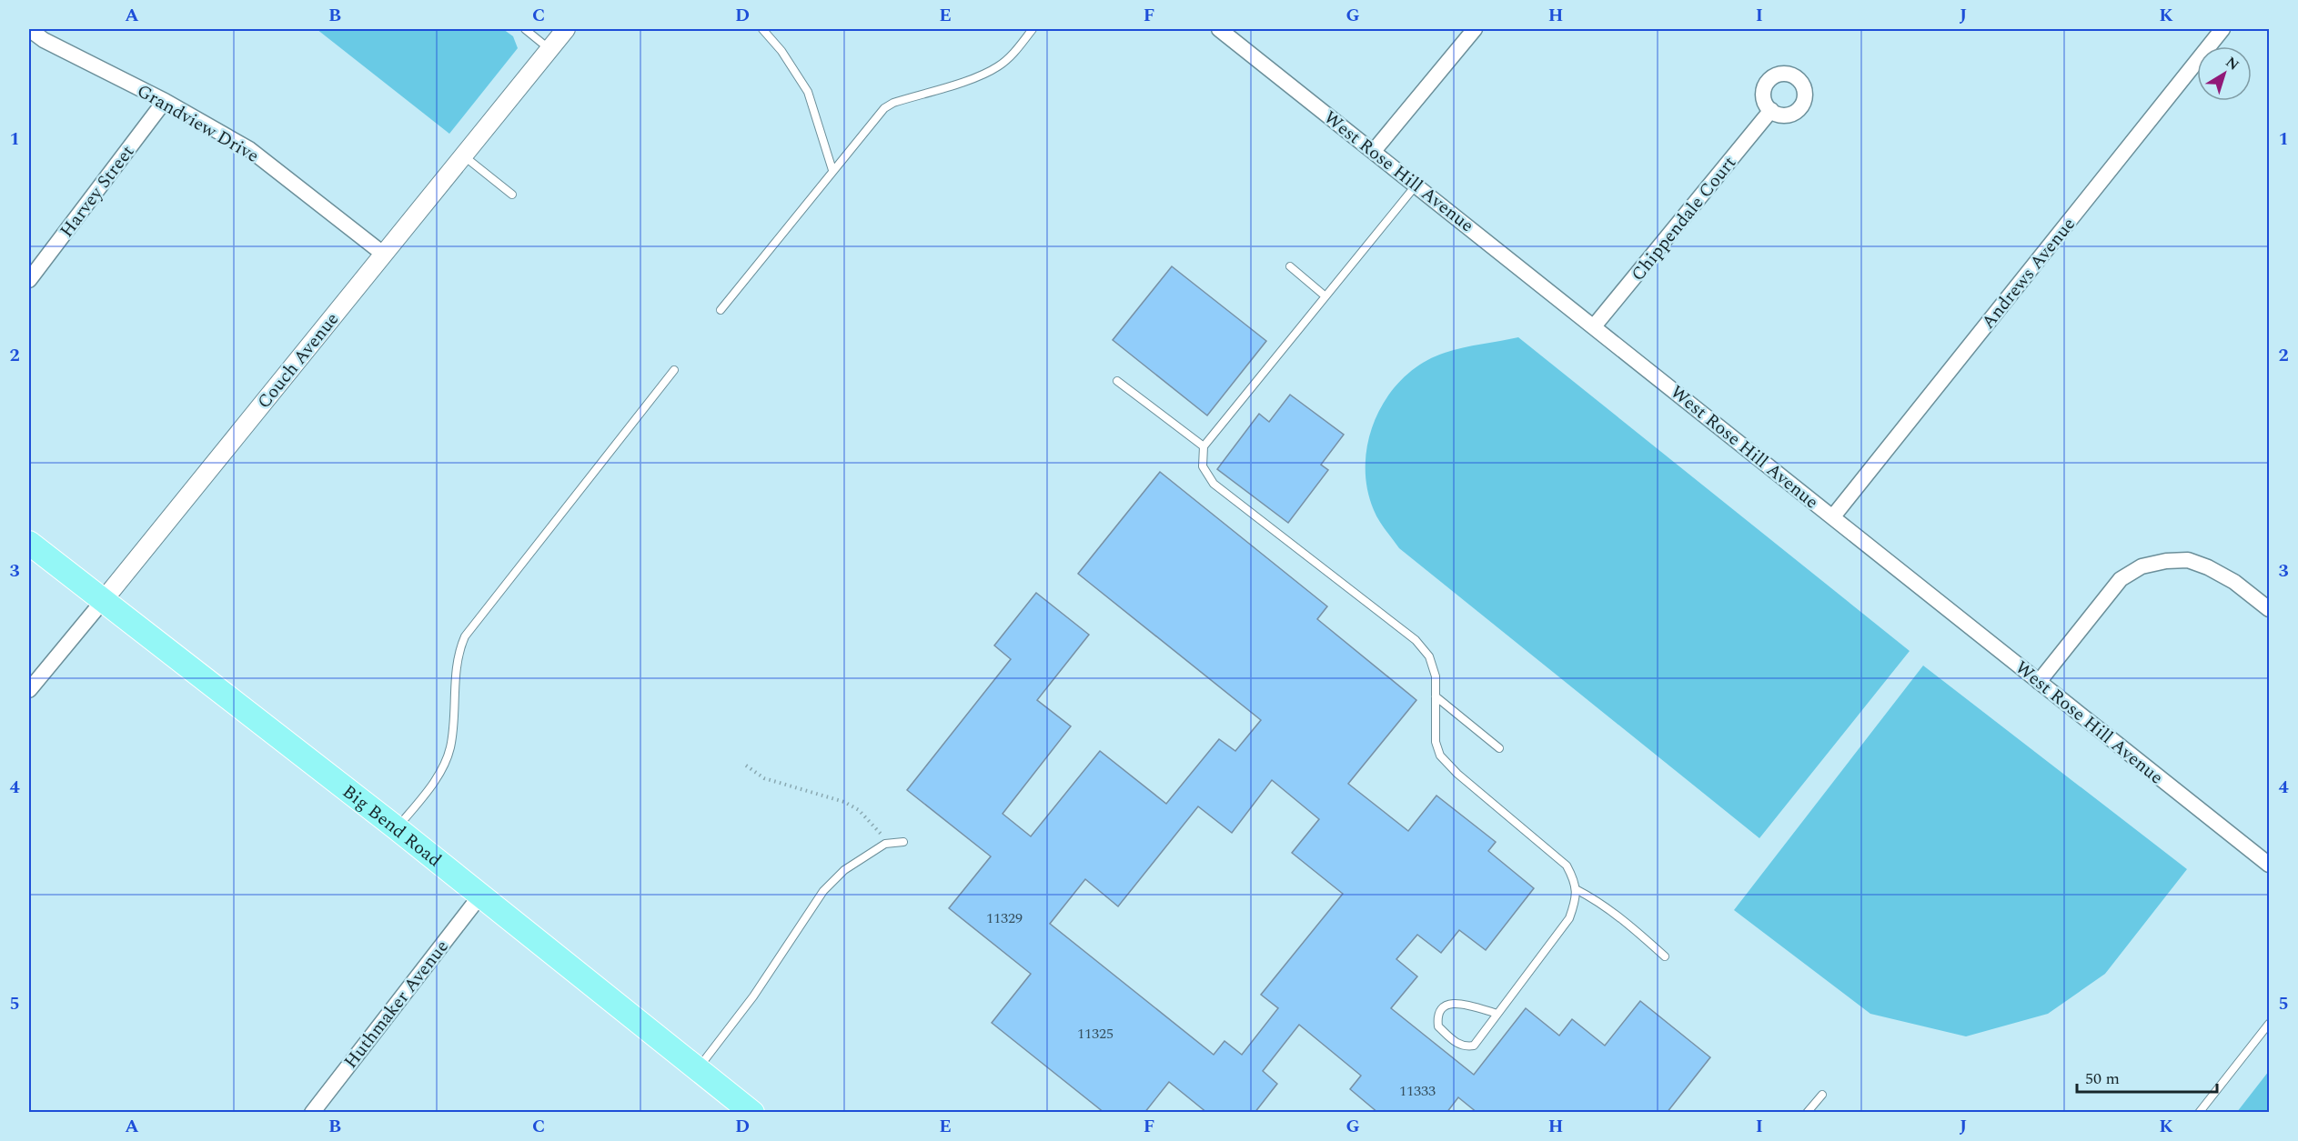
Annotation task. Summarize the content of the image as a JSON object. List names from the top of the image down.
{
  "streets": {
    "main road": ["Big Bend Road"],
    "street": [
      "Grandview Drive",
      "West Rose Hill Avenue",
      "Harvey Street",
      "Chippendale Court",
      "Andrews Avenue",
      "Couch Avenue",
      "Huthmaker Avenue"
    ]
  },
  "crossings": [
    ["Grandview Drive", "Harvey Street"],
    ["Grandview Drive", "Couch Avenue"],
    ["West Rose Hill Avenue", "Chippendale Court"],
    ["West Rose Hill Avenue", "Andrews Avenue"],
    ["Couch Avenue", "Big Bend Road"],
    ["Big Bend Road", "Huthmaker Avenue"]
  ],
  "house_numbers": ["11329", "11325", "11333"],
  "scale_bar": "50 m",
  "north": "top right",
  "grid": {
    "columns": [
      "A",
      "B",
      "C",
      "D",
      "E",
      "F",
      "G",
      "H",
      "I",
      "J",
      "K"
    ],
    "rows": [
      "1",
      "2",
      "3",
      "4",
      "5"
    ]
  }
}
